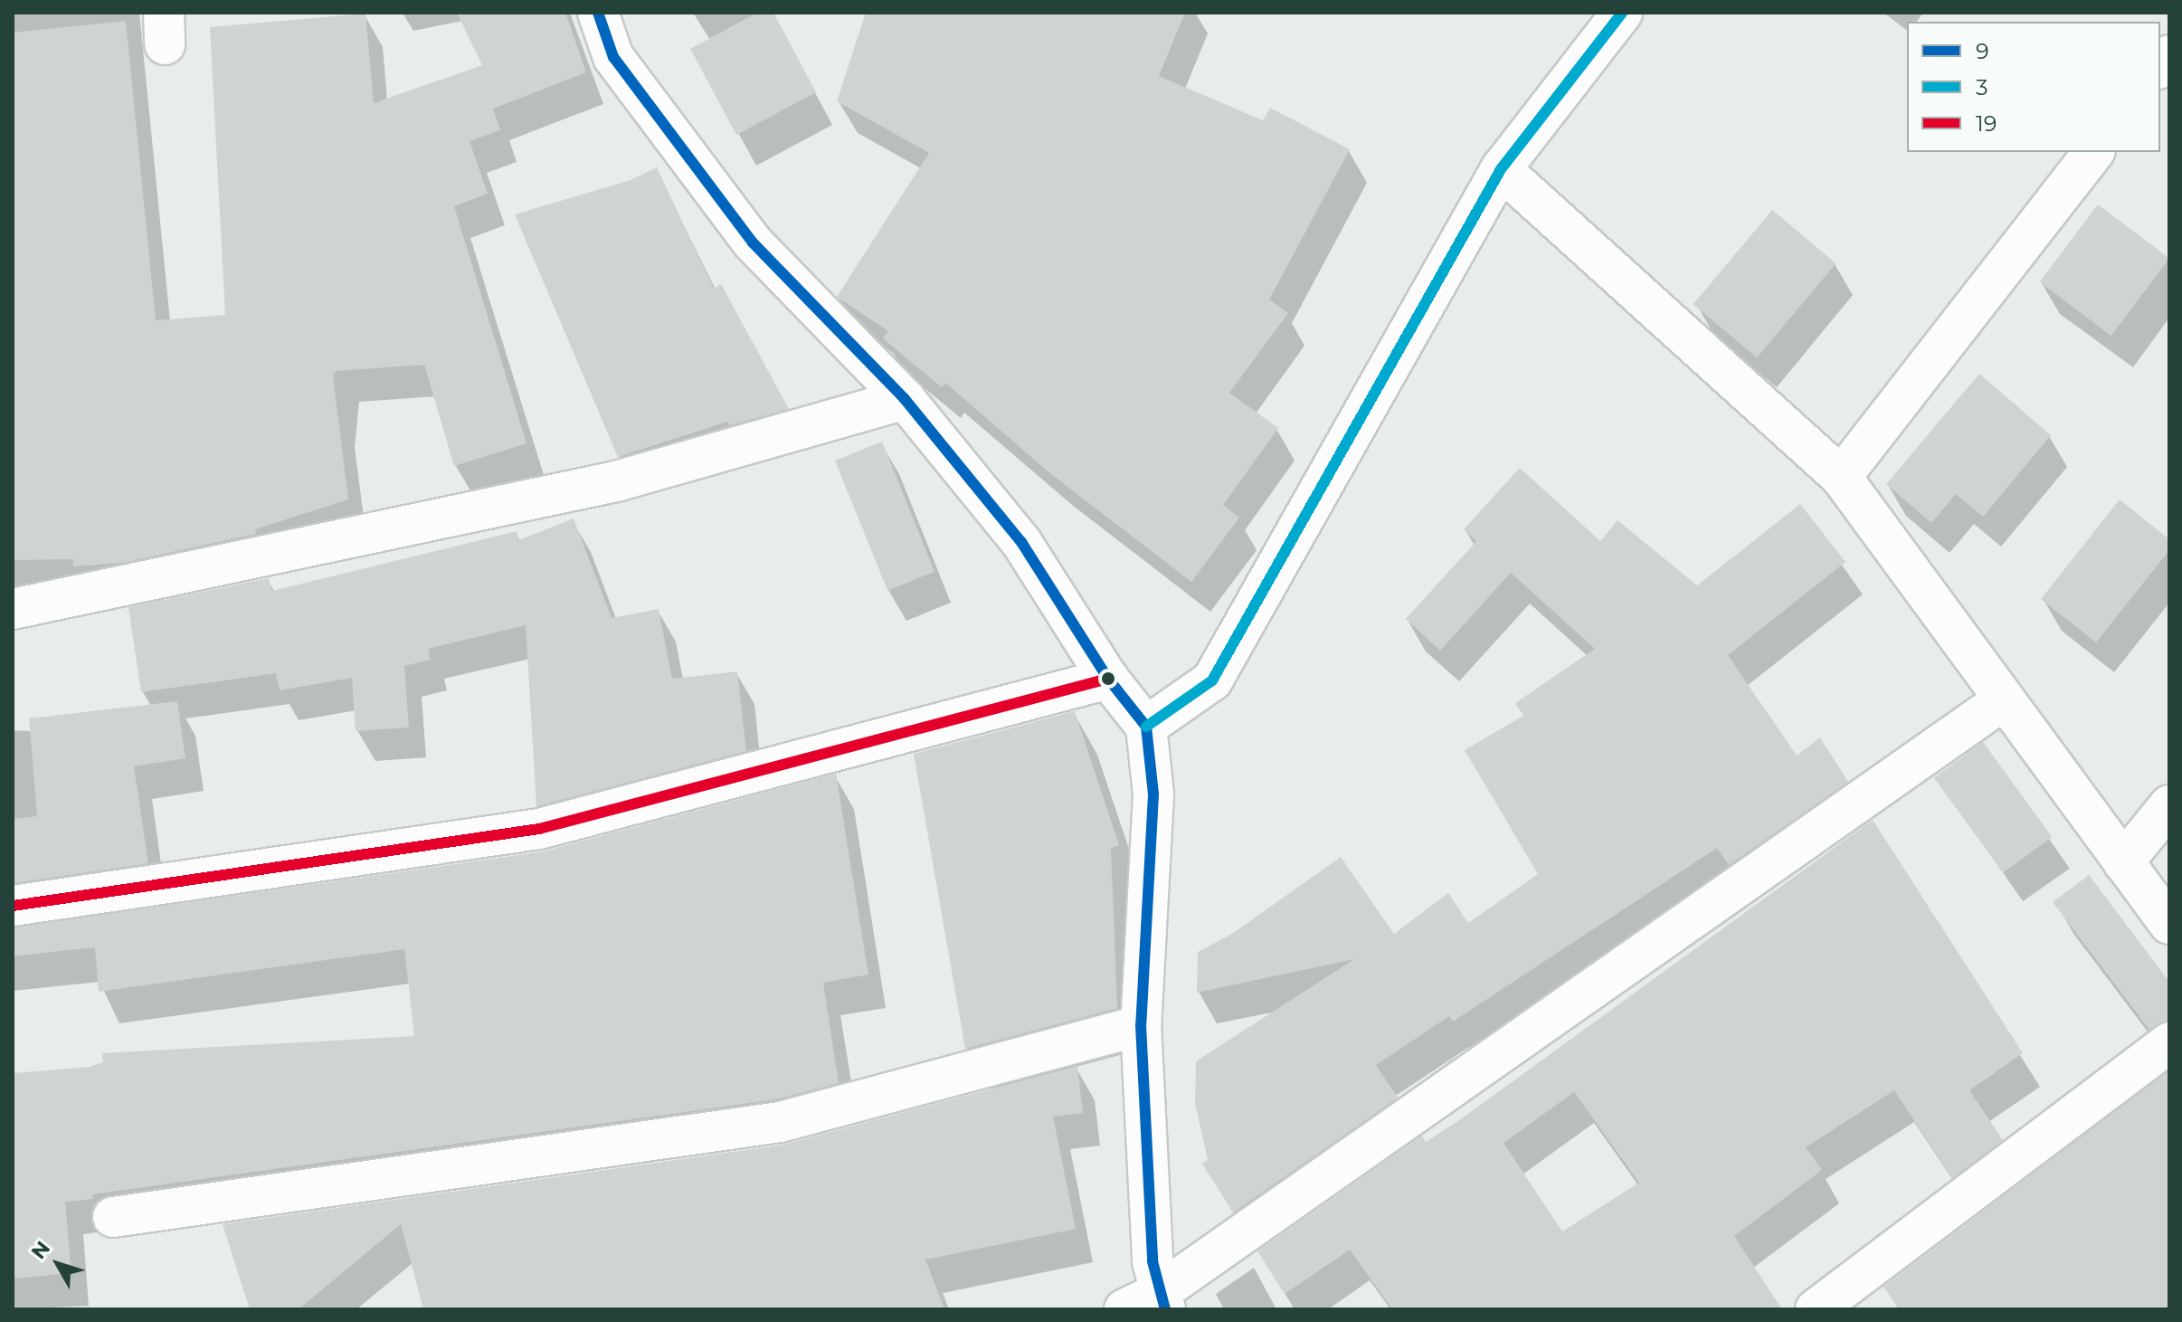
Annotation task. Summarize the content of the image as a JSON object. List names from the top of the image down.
{
  "lines": ["transit line 9", "transit line 3", "transit line 19"],
  "legend": ["9", "3", "19"],
  "north": "top left"
}
